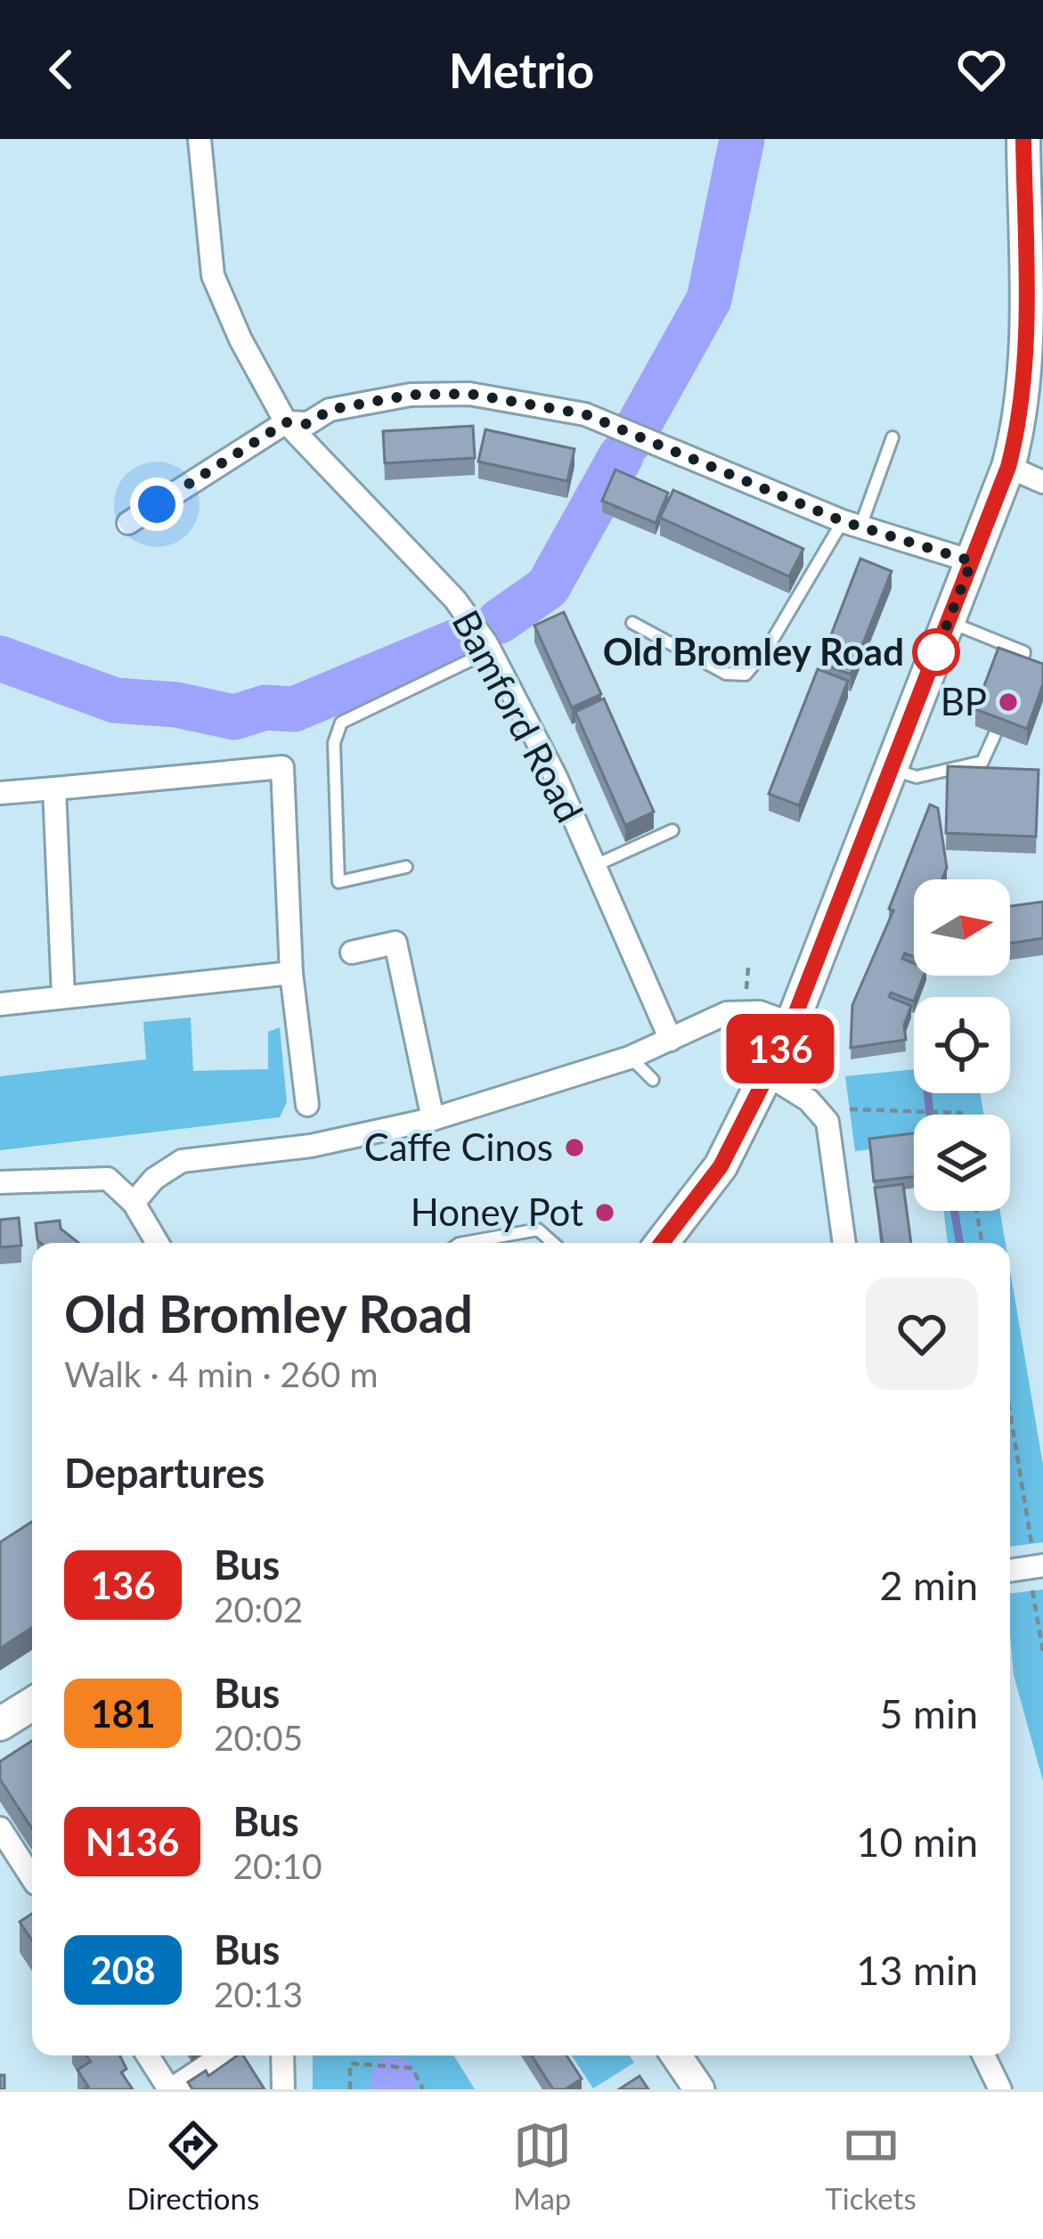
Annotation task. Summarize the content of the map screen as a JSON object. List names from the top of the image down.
{
  "streets": {
    "street": ["Bamford Road"]
  },
  "places": [
    "Old Bromley Road",
    "BP",
    "Caffe Cinos",
    "Honey Pot"
  ],
  "lines": ["bus line 136"],
  "north": "right",
  "page": {
    "header": "Metrio",
    "on_map": "136",
    "heading": [
      ["Old Bromley Road", "Walk · 4 min · 260 m"],
      "Departures"
    ],
    "list": [
      {
        "mark": "136",
        "name": "Bus",
        "note": "20:02",
        "value": "2 min"
      },
      {
        "mark": "181",
        "name": "Bus",
        "note": "20:05",
        "value": "5 min"
      },
      {
        "mark": "N136",
        "name": "Bus",
        "note": "20:10",
        "value": "10 min"
      },
      {
        "mark": "208",
        "name": "Bus",
        "note": "20:13",
        "value": "13 min"
      }
    ],
    "tabs": ["Directions", "Map", "Tickets"]
  }
}
